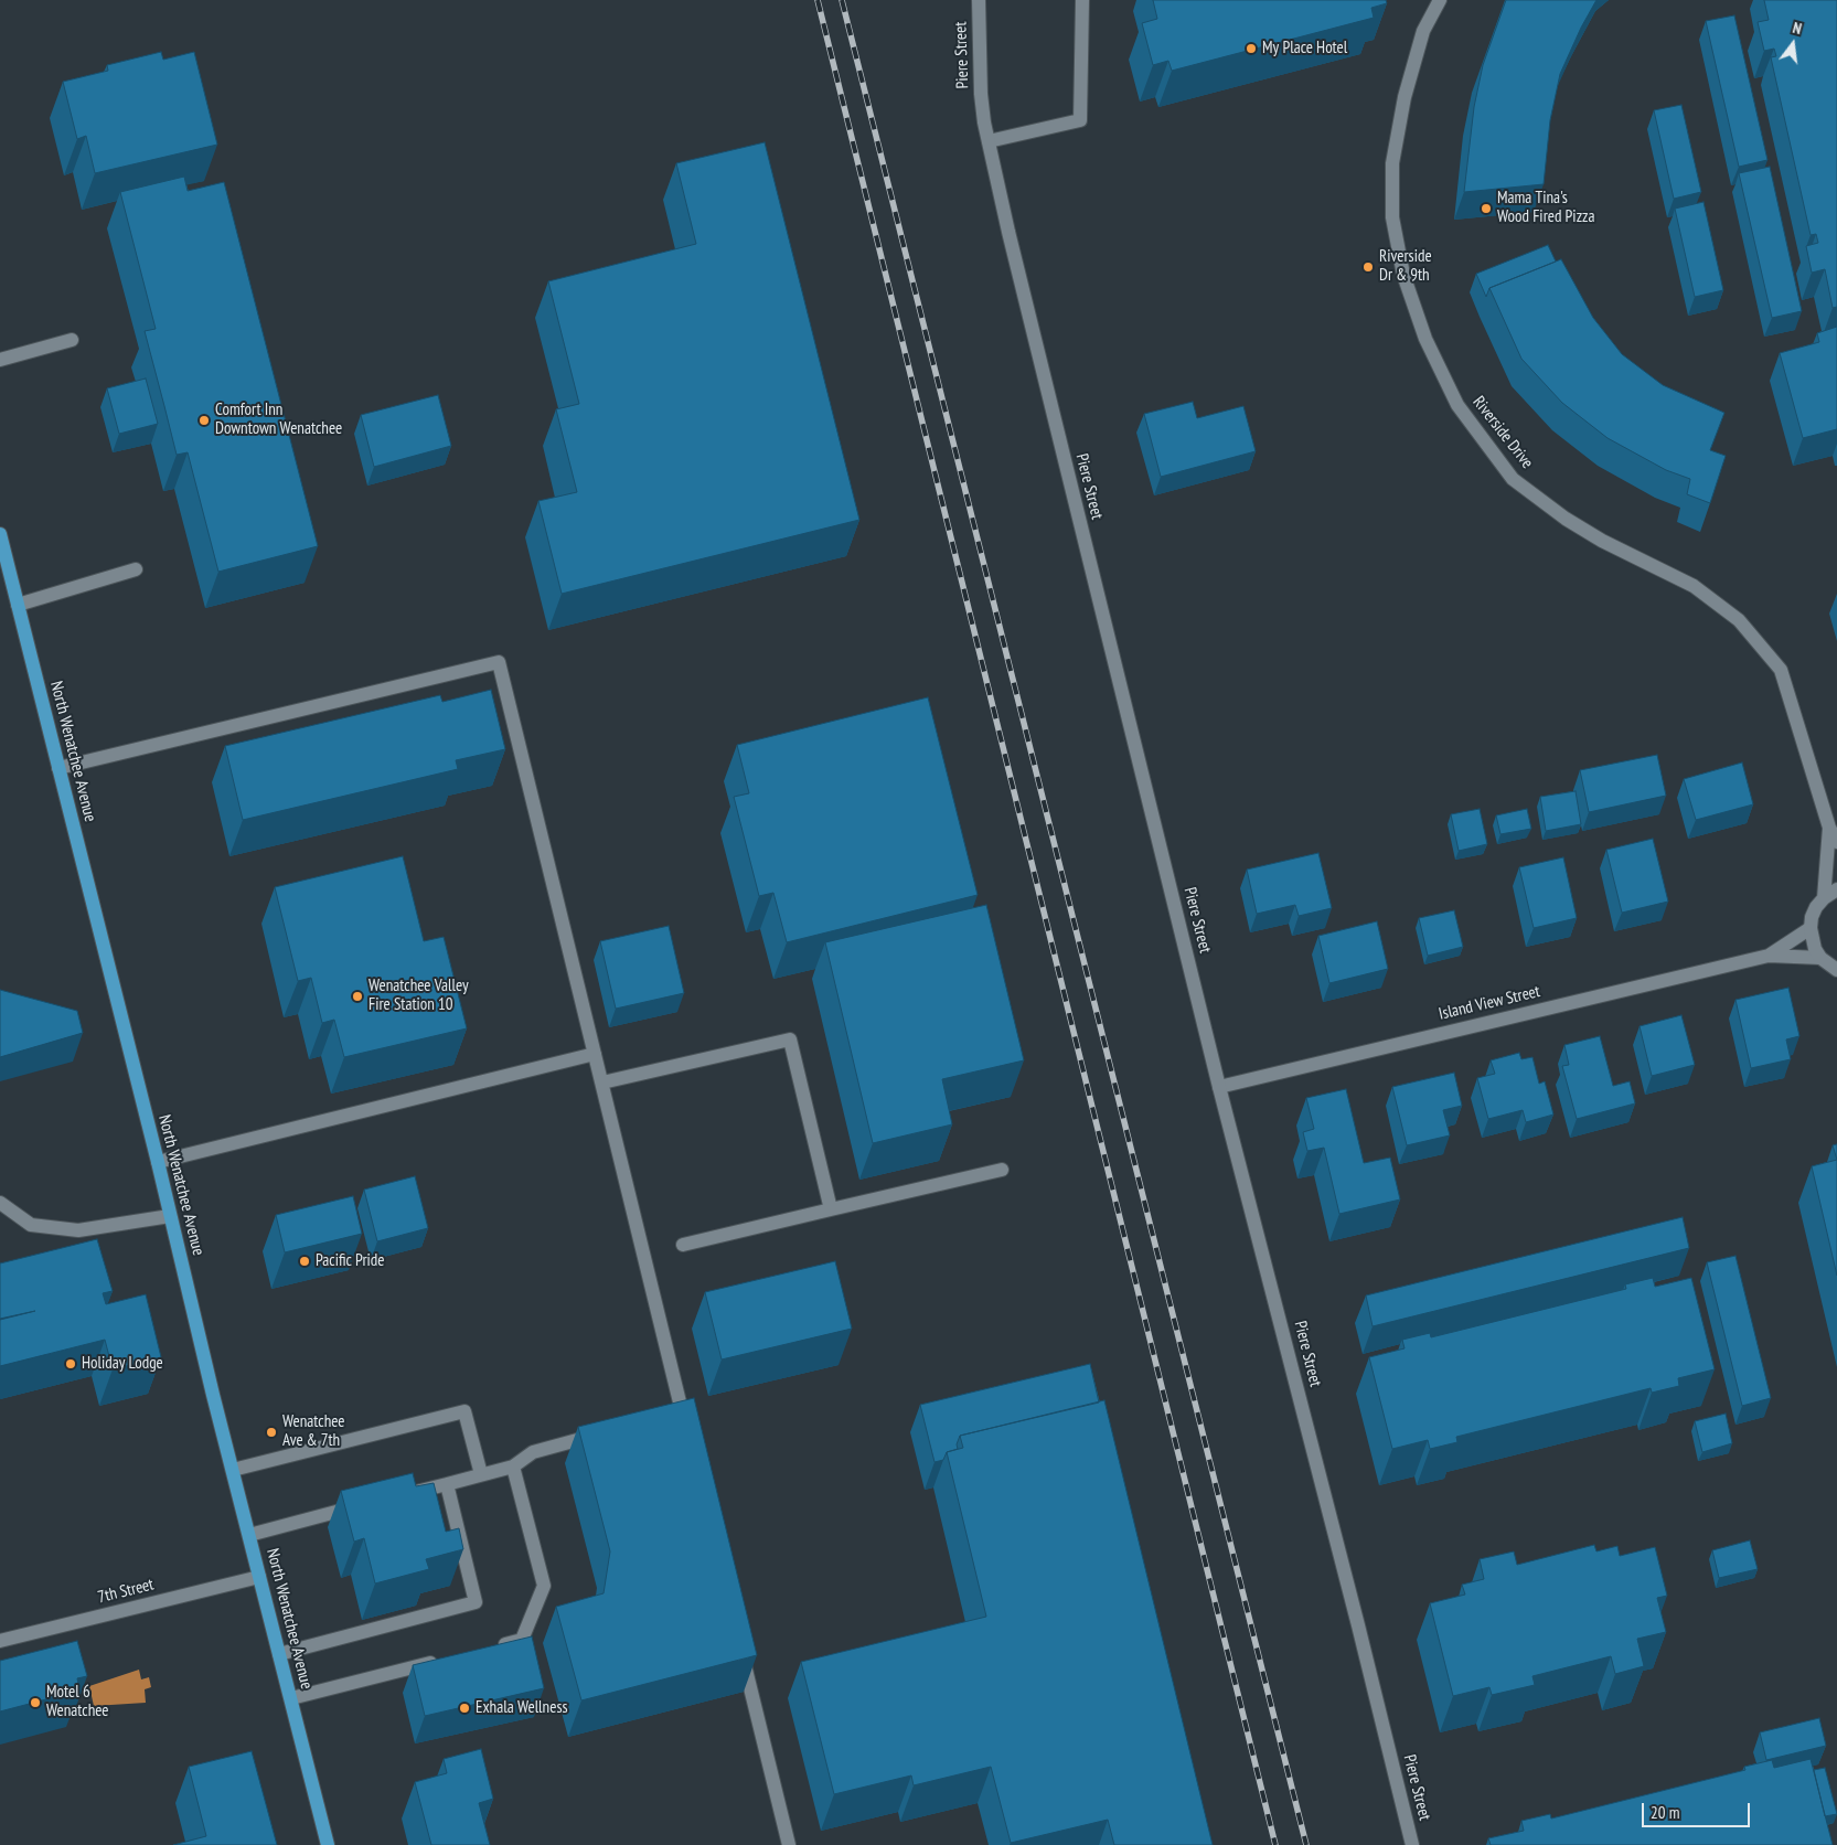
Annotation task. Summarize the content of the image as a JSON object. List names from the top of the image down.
{
  "streets": {
    "main road": ["North Wenatchee Avenue"],
    "street": [
      "Piere Street",
      "Riverside Drive",
      "Island View Street",
      "7th Street"
    ]
  },
  "crossings": [
    ["Piere Street", "Island View Street"],
    ["North Wenatchee Avenue", "7th Street"]
  ],
  "places": [
    "My Place Hotel",
    "Mama Tina's Wood Fired Pizza",
    "Riverside Dr & 9th",
    "Comfort Inn Downtown Wenatchee",
    "Wenatchee Valley Fire Station 10",
    "Pacific Pride",
    "Holiday Lodge",
    "Wenatchee Ave & 7th",
    "Motel 6 Wenatchee",
    "Exhala Wellness"
  ],
  "scale_bar": "20 m",
  "north": "top"
}
